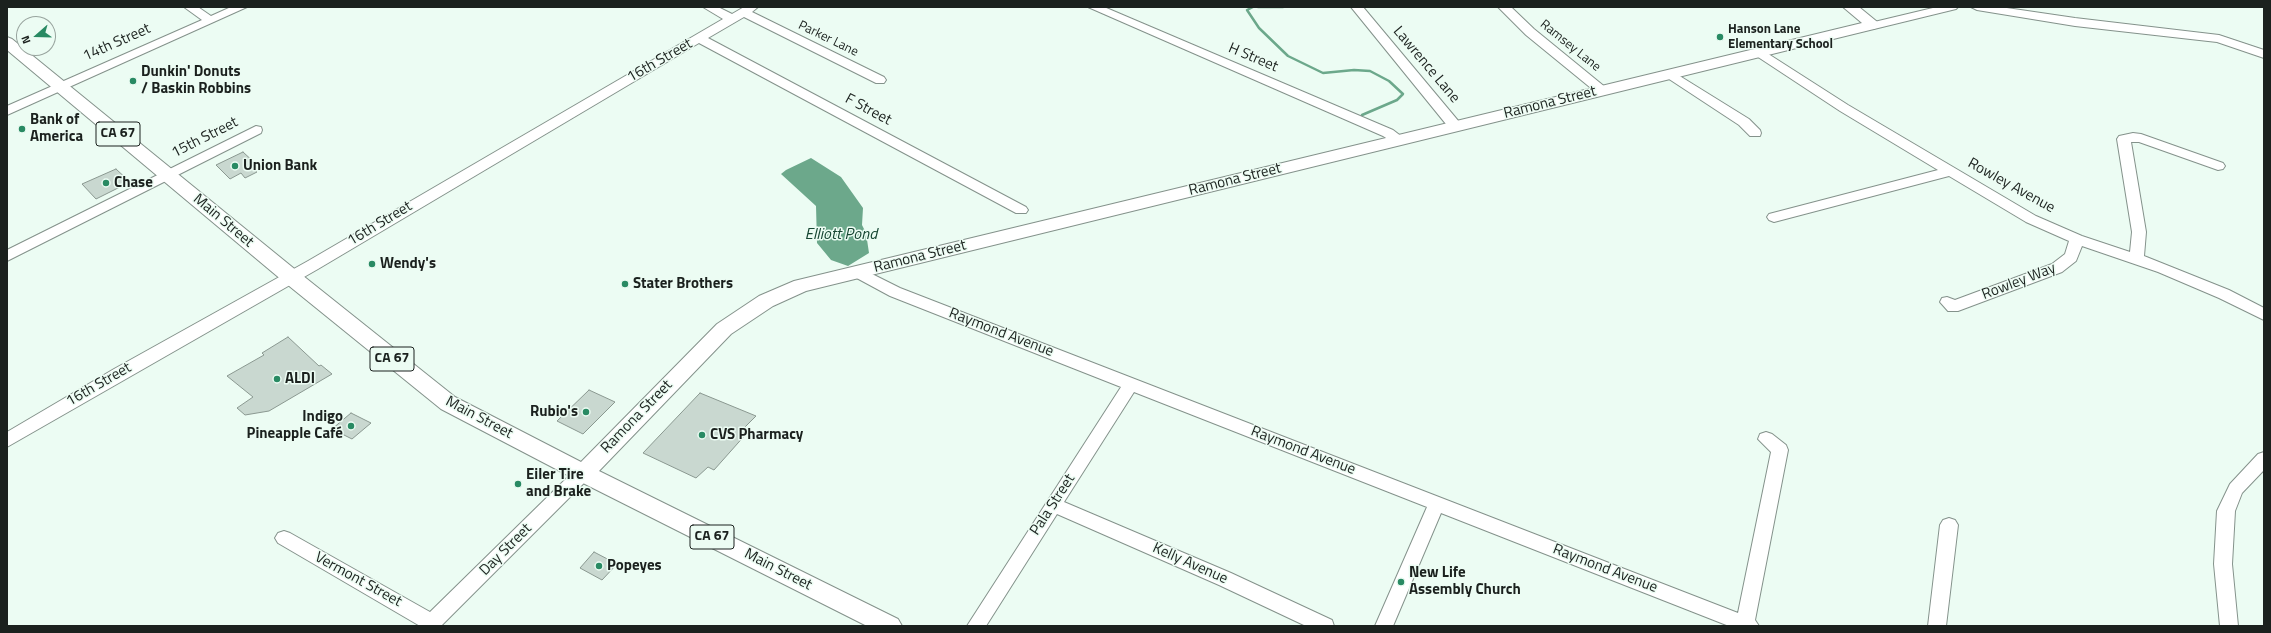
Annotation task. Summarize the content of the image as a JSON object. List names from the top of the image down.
{
  "streets": {
    "main road": ["Ramona Street", "CA 67", "Main Street"],
    "street": [
      "Parker Lane",
      "14th Street",
      "Ramsey Lane",
      "H Street",
      "16th Street",
      "Lawrence Lane",
      "F Street",
      "15th Street",
      "Rowley Avenue",
      "Rowley Way",
      "Raymond Avenue",
      "Pala Street",
      "Day Street",
      "Kelly Avenue",
      "Vermont Street"
    ]
  },
  "crossings": [
    ["Parker Lane", "16th Street"],
    ["14th Street", "Main Street"],
    ["Ramsey Lane", "Ramona Street"],
    ["H Street", "Ramona Street"],
    ["16th Street", "F Street"],
    ["16th Street", "Main Street"],
    ["Lawrence Lane", "Ramona Street"],
    ["Ramona Street", "Rowley Avenue"],
    ["Ramona Street", "Main Street"],
    ["Ramona Street", "Raymond Avenue"],
    ["Ramona Street", "Day Street"],
    ["15th Street", "Main Street"],
    ["Rowley Avenue", "Rowley Way"],
    ["Main Street", "Day Street"],
    ["Raymond Avenue", "Pala Street"],
    ["Pala Street", "Kelly Avenue"],
    ["Day Street", "Vermont Street"]
  ],
  "water": ["Elliott Pond"],
  "places": [
    "Hanson Lane Elementary School",
    "Dunkin' Donuts / Baskin Robbins",
    "Bank of America",
    "Union Bank",
    "Chase",
    "Wendy's",
    "Stater Brothers",
    "ALDI",
    "Rubio's",
    "Indigo Pineapple Café",
    "CVS Pharmacy",
    "Eiler Tire and Brake",
    "Popeyes",
    "New Life Assembly Church"
  ],
  "north": "left"
}
